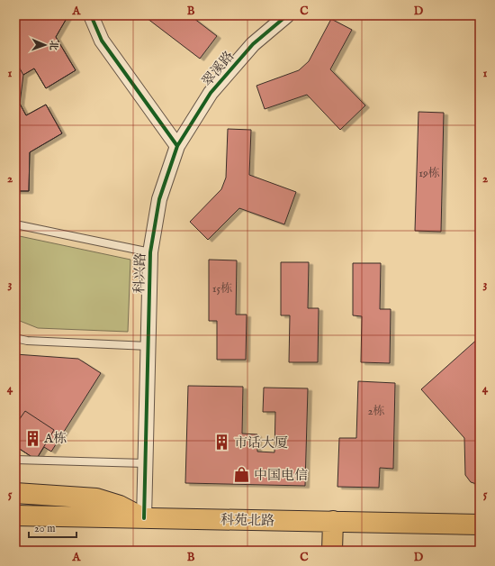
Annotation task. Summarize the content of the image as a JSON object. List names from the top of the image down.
{
  "streets": {
    "main road": ["科苑北路"],
    "street": ["翠溪路", "科兴路"]
  },
  "crossings": [
    ["翠溪路", "科兴路"],
    ["科兴路", "科苑北路"]
  ],
  "places": {
    "building": ["A栋", "市话大厦"],
    "shop": ["中国电信"]
  },
  "house_numbers": ["19栋", "15栋", "2栋"],
  "scale_bar": "20 m",
  "north": "right",
  "grid": {
    "columns": [
      "A",
      "B",
      "C",
      "D"
    ],
    "rows": [
      "1",
      "2",
      "3",
      "4",
      "5"
    ]
  }
}
